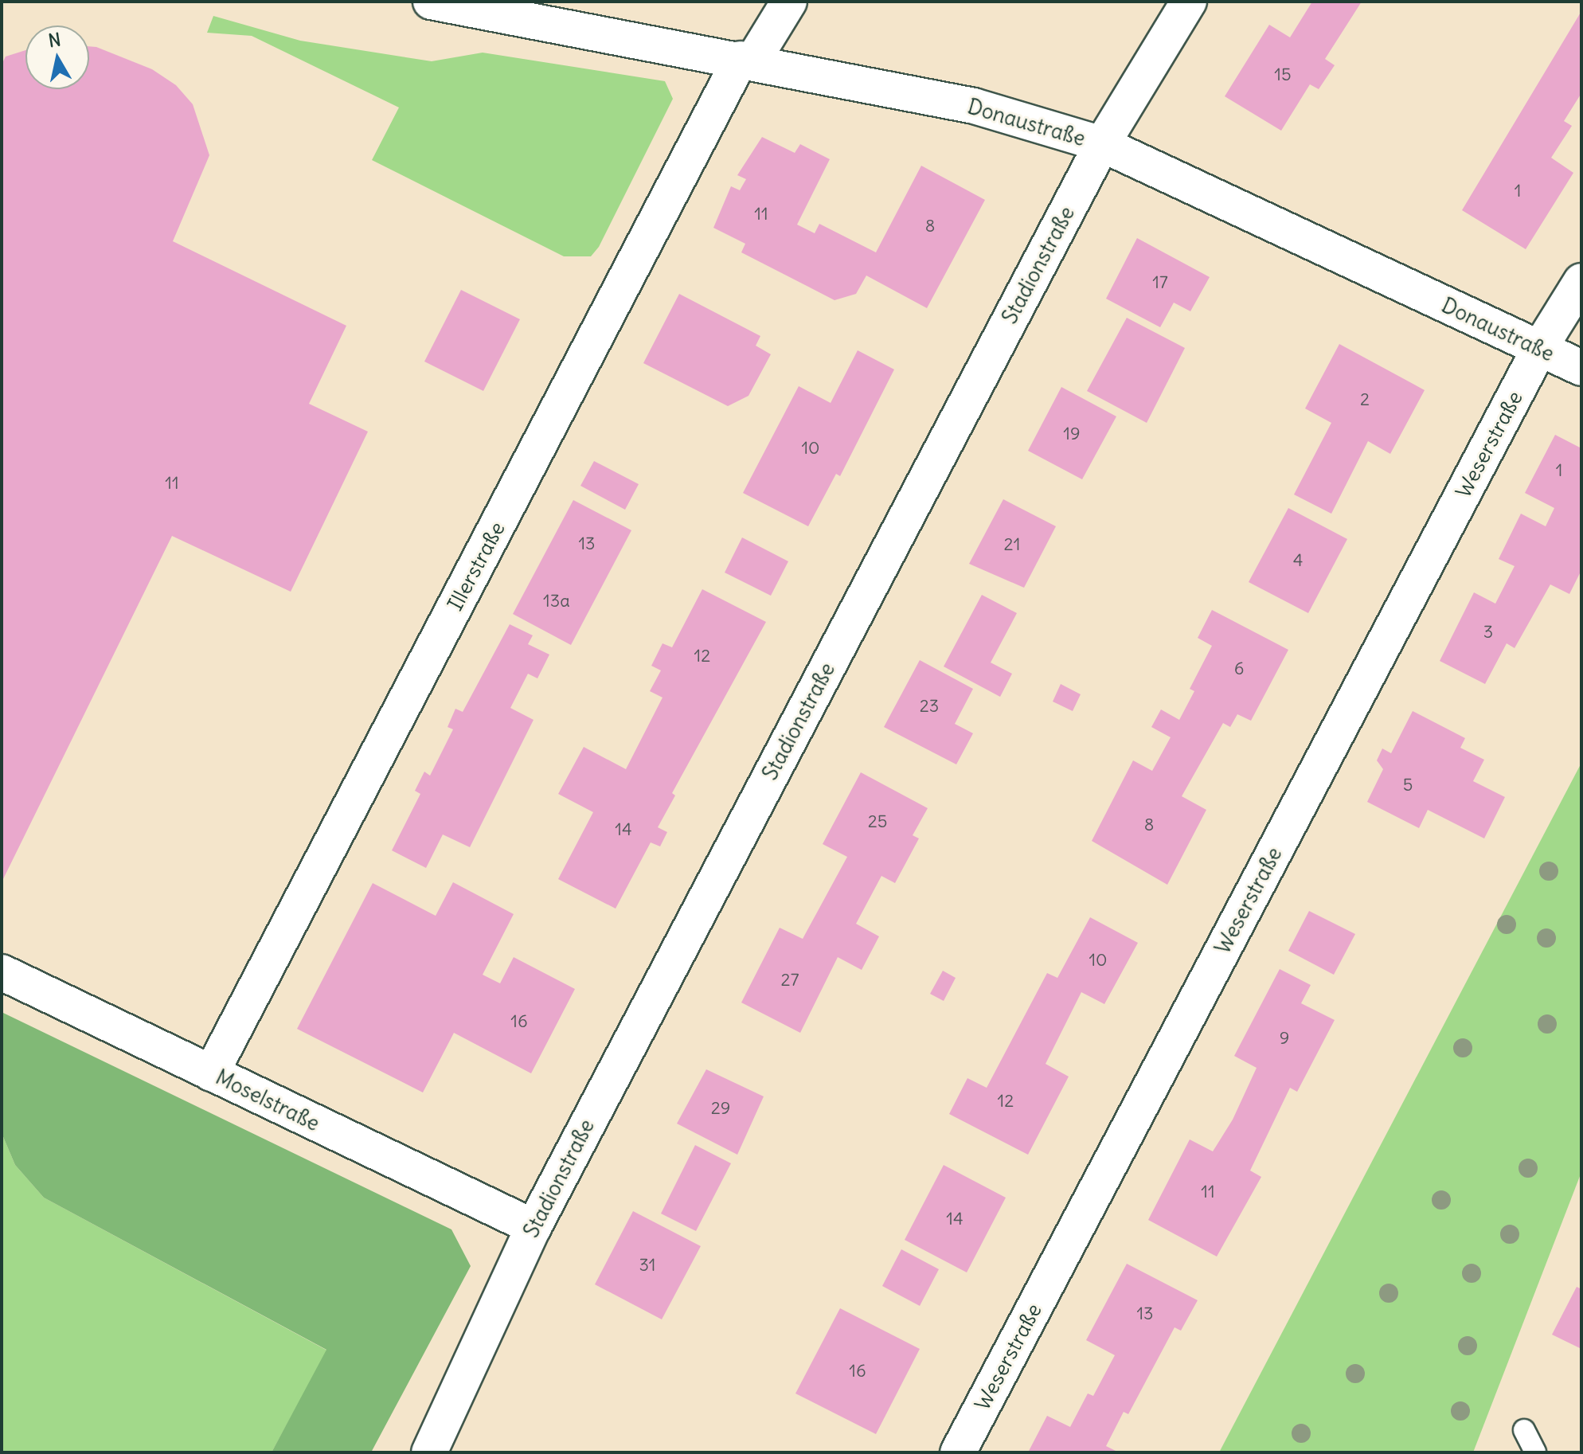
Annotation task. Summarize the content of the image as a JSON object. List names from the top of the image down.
{
  "streets": {
    "street": [
      "Donaustraße",
      "Stadionstraße",
      "Weserstraße",
      "Illerstraße",
      "Moselstraße"
    ]
  },
  "crossings": [
    ["Donaustraße", "Stadionstraße"],
    ["Donaustraße", "Weserstraße"],
    ["Donaustraße", "Illerstraße"],
    ["Stadionstraße", "Moselstraße"],
    ["Illerstraße", "Moselstraße"]
  ],
  "house_numbers": [
    "15",
    "1",
    "11",
    "8",
    "17",
    "2",
    "19",
    "10",
    "1",
    "11",
    "13",
    "21",
    "4",
    "13a",
    "3",
    "12",
    "6",
    "23",
    "5",
    "25",
    "8",
    "14",
    "10",
    "27",
    "16",
    "9",
    "12",
    "29",
    "11",
    "14",
    "31",
    "13",
    "16"
  ],
  "north": "top"
}
